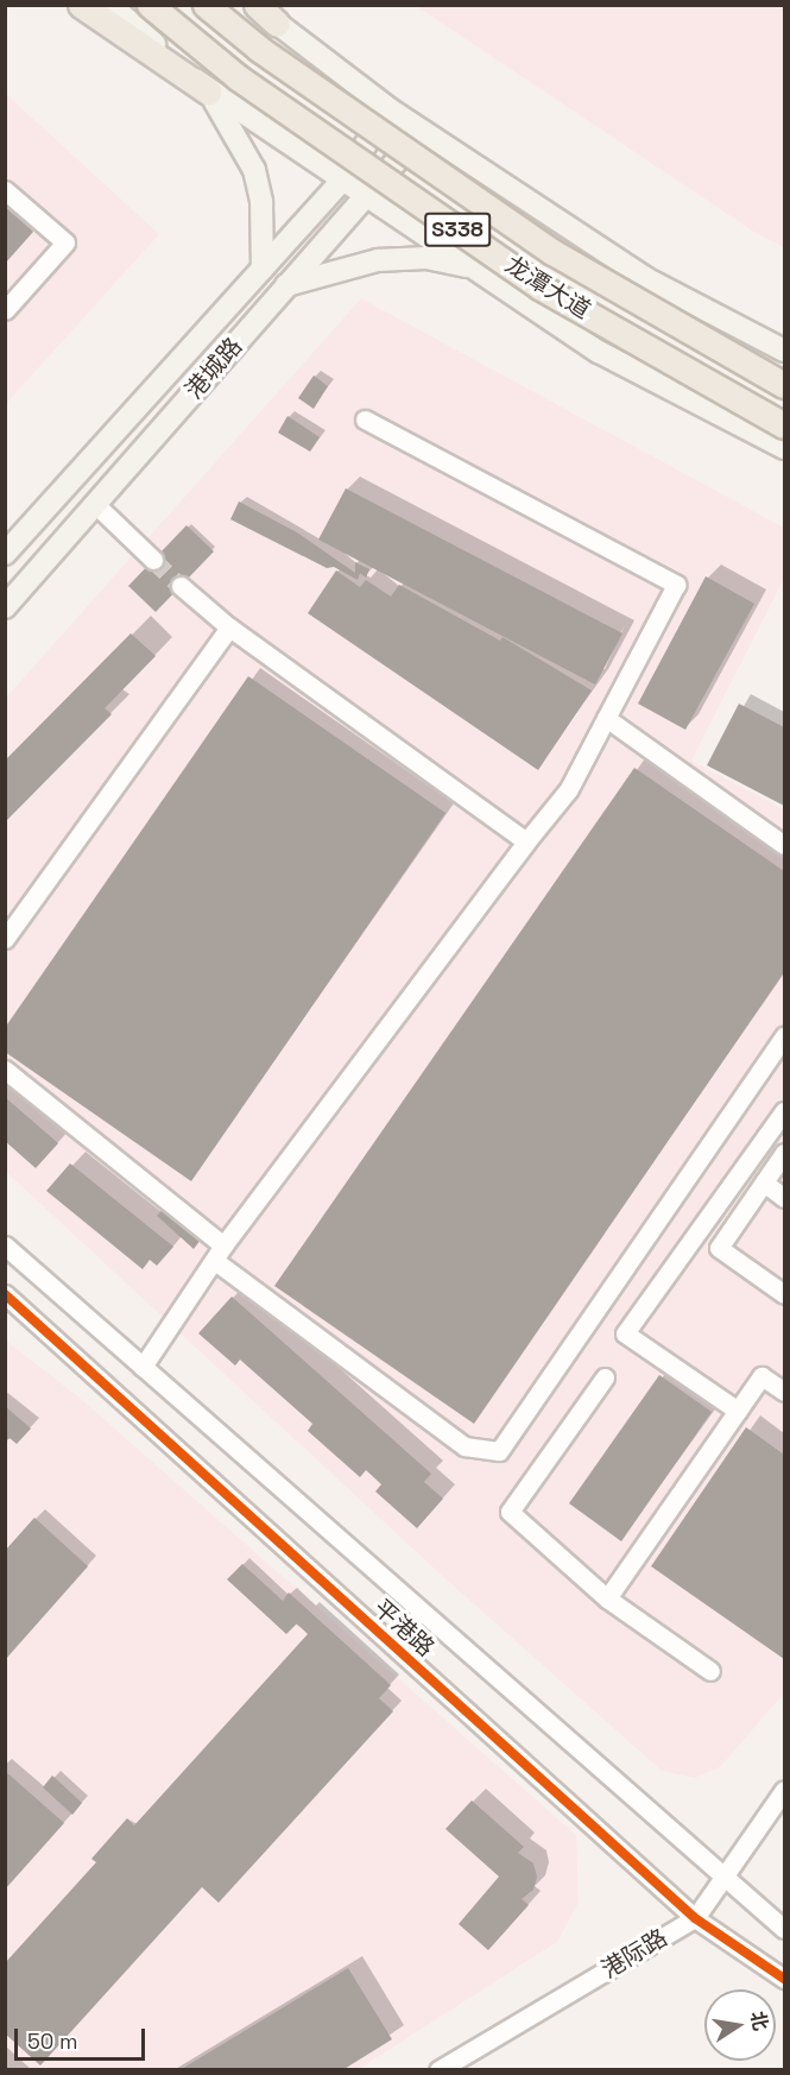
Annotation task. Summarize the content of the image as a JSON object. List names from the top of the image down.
{
  "streets": {
    "highway": ["S338", "龙潭大道"],
    "main road": ["港城路"],
    "street": ["平港路", "港际路"]
  },
  "crossings": [
    ["平港路", "港际路"]
  ],
  "scale_bar": "50 m",
  "north": "right"
}
